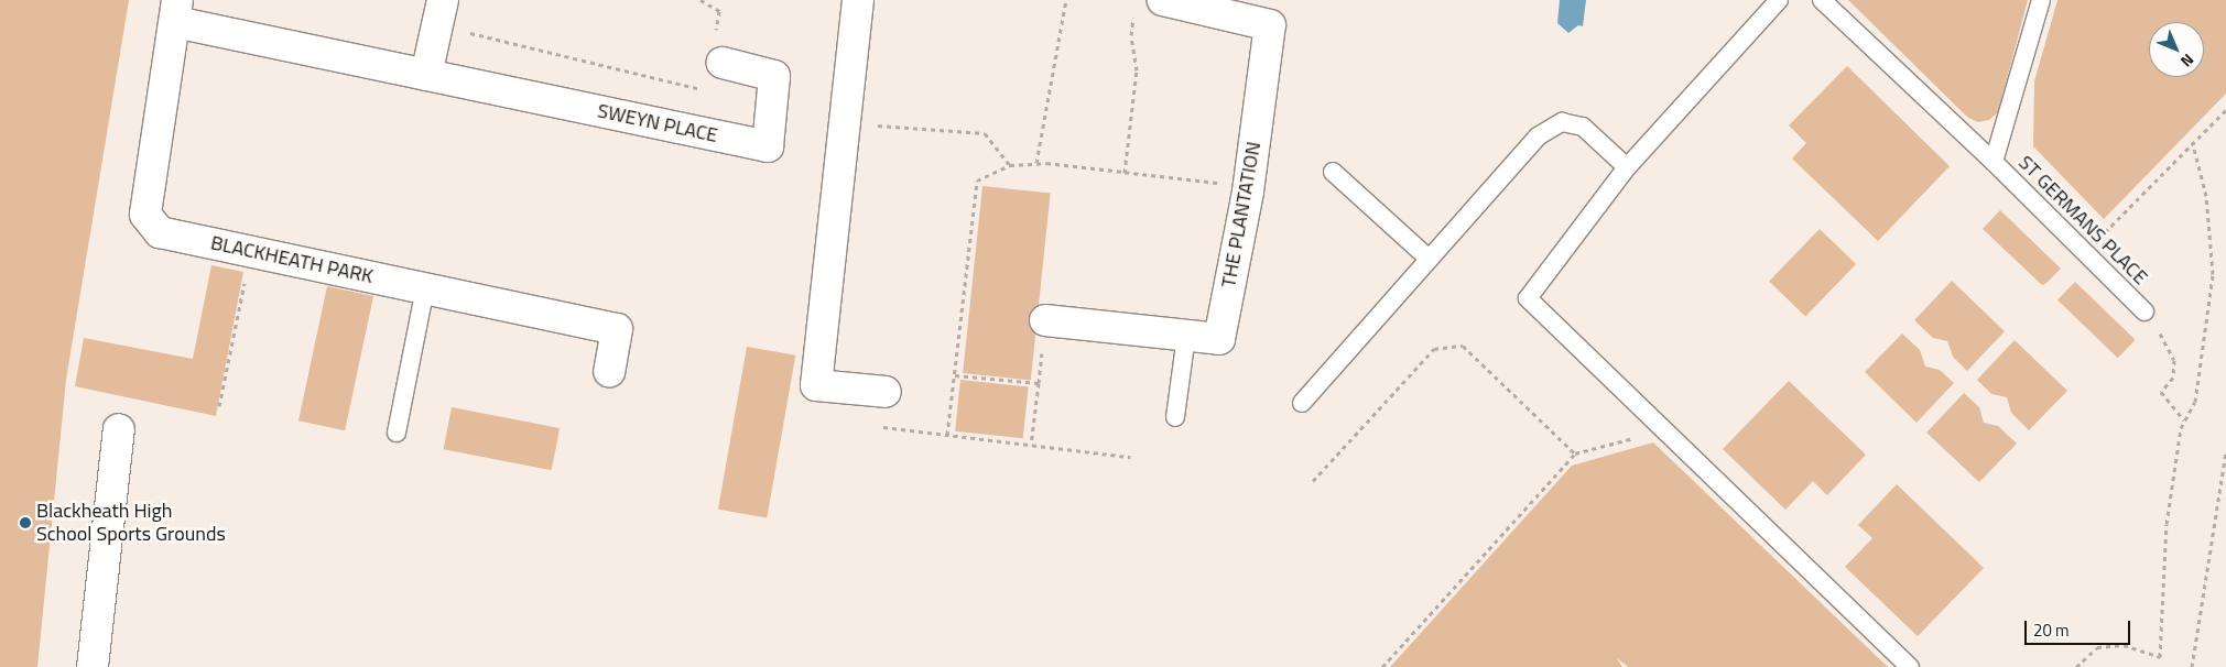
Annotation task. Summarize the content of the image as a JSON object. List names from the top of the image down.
{
  "streets": {
    "street": ["SWEYN PLACE", "THE PLANTATION", "BLACKHEATH PARK"],
    "lane": ["ST GERMANS PLACE"]
  },
  "crossings": [
    ["SWEYN PLACE", "BLACKHEATH PARK"]
  ],
  "places": ["Blackheath High School Sports Grounds"],
  "scale_bar": "20 m",
  "north": "bottom right"
}
